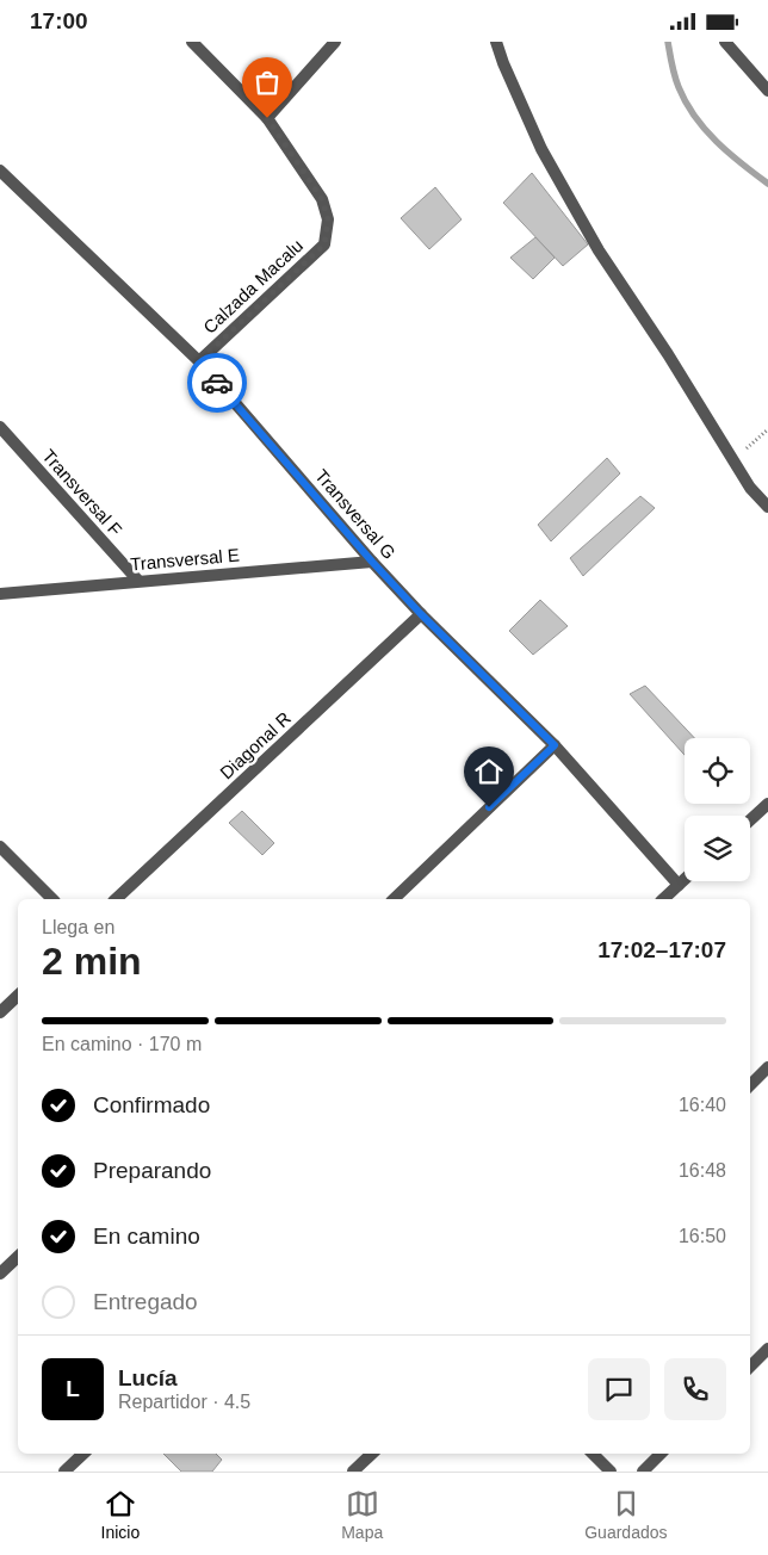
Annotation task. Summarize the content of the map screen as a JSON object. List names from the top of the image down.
{
  "streets": {
    "street": [
      "Calzada Macalu",
      "Transversal F",
      "Transversal G",
      "Transversal E",
      "Diagonal R"
    ]
  },
  "crossings": [
    ["Calzada Macalu", "Transversal G"],
    ["Transversal F", "Transversal E"],
    ["Transversal G", "Transversal E"],
    ["Transversal G", "Diagonal R"]
  ],
  "page": {
    "status": "17:00",
    "heading": ["2 min", "Llega en", "17:02–17:07"],
    "panel": ["Lucía", "Repartidor · 4.5"],
    "bar": "En camino · 170 m",
    "list": [
      ["Confirmado", "16:40"],
      ["Preparando", "16:48"],
      ["En camino", "16:50"],
      "Entregado"
    ],
    "round": "L",
    "tabs": ["Inicio", "Mapa", "Guardados"]
  }
}
